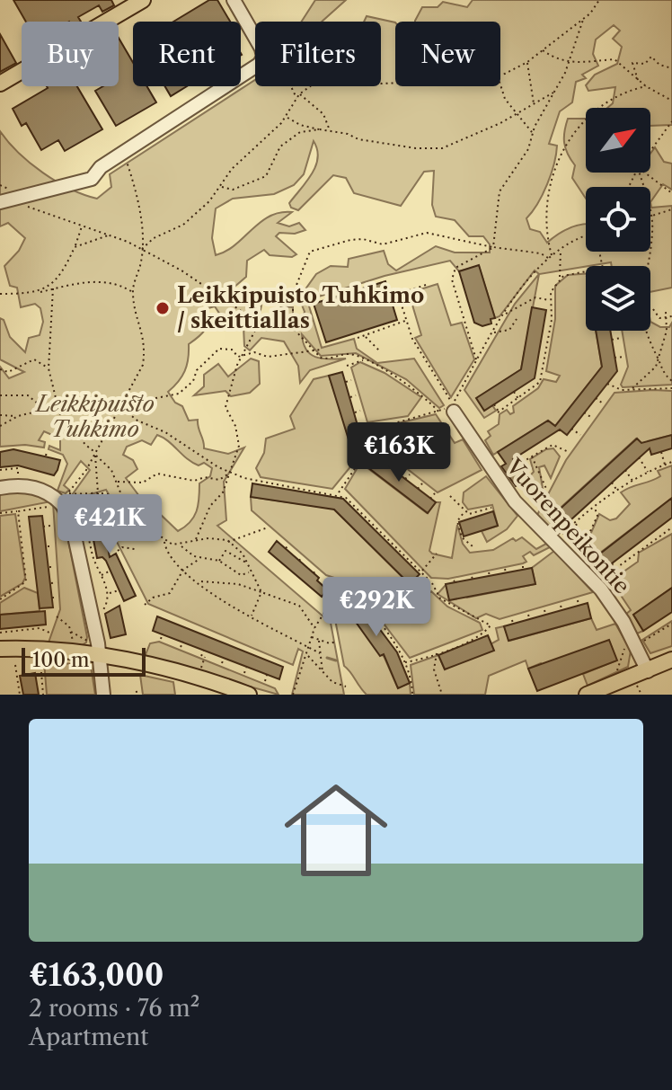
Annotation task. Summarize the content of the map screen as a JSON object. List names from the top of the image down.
{
  "streets": {
    "street": ["Vuorenpeikontie"]
  },
  "parks": ["Leikkipuisto Tuhkimo"],
  "places": ["Leikkipuisto Tuhkimo / skeittiallas"],
  "scale_bar": "100 m",
  "north": "top right",
  "page": {
    "chip": [
      "Buy",
      "Rent",
      "Filters",
      "New"
    ],
    "price": ["€163K", "€421K", "€292K"],
    "scale": "100 m",
    "list": [
      {
        "name": "€163,000",
        "note": "2 rooms · 76 m² · Apartment"
      }
    ]
  }
}
